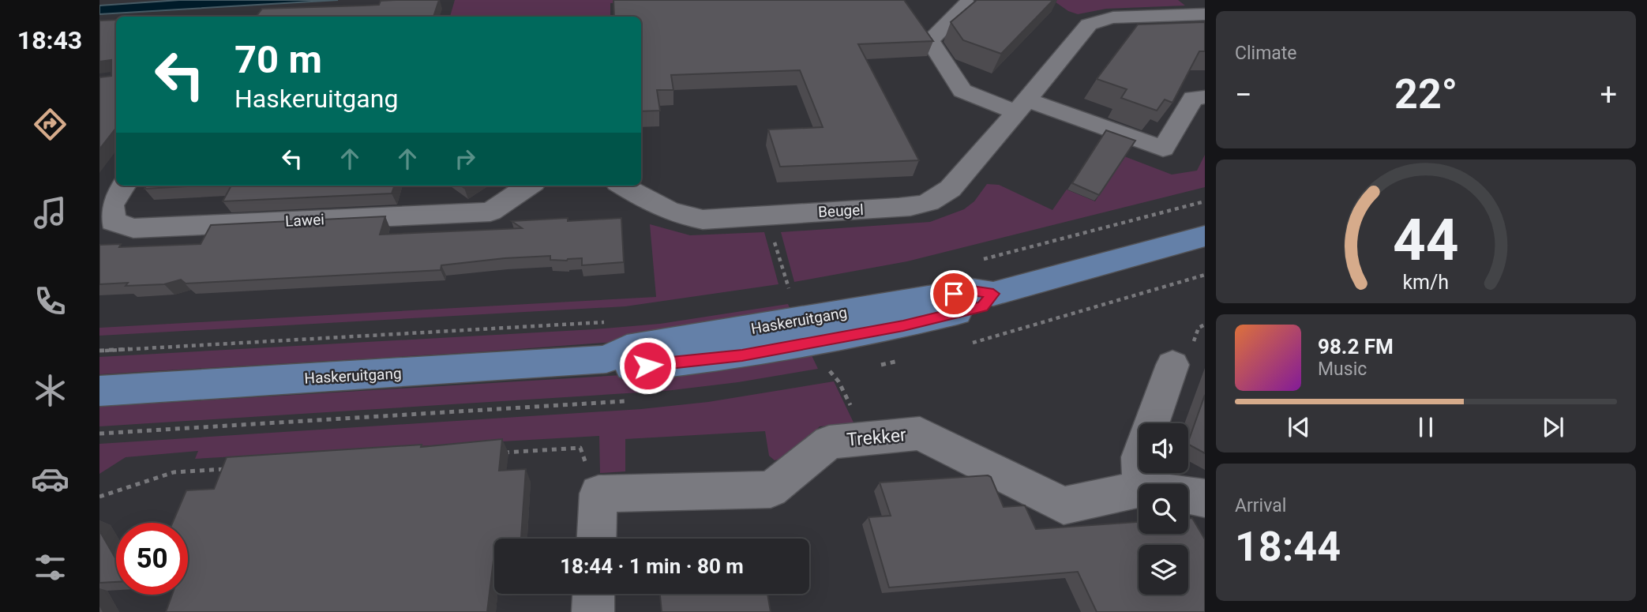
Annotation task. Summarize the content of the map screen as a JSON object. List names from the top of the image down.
{
  "streets": {
    "main road": ["Haskeruitgang"],
    "street": ["Beugel", "Lawei", "Trekker"]
  },
  "page": {
    "tabs": "18:43",
    "tile": [
      "Climate",
      ["Arrival", "18:44"]
    ],
    "turn": ["70 m", "Haskeruitgang"],
    "heat": ["−", "22°", "+"],
    "song": ["98.2 FM", "Music"],
    "limit": "50",
    "trip": "18:44 · 1 min · 80 m",
    "gauge": ["44", "km/h"]
  }
}
